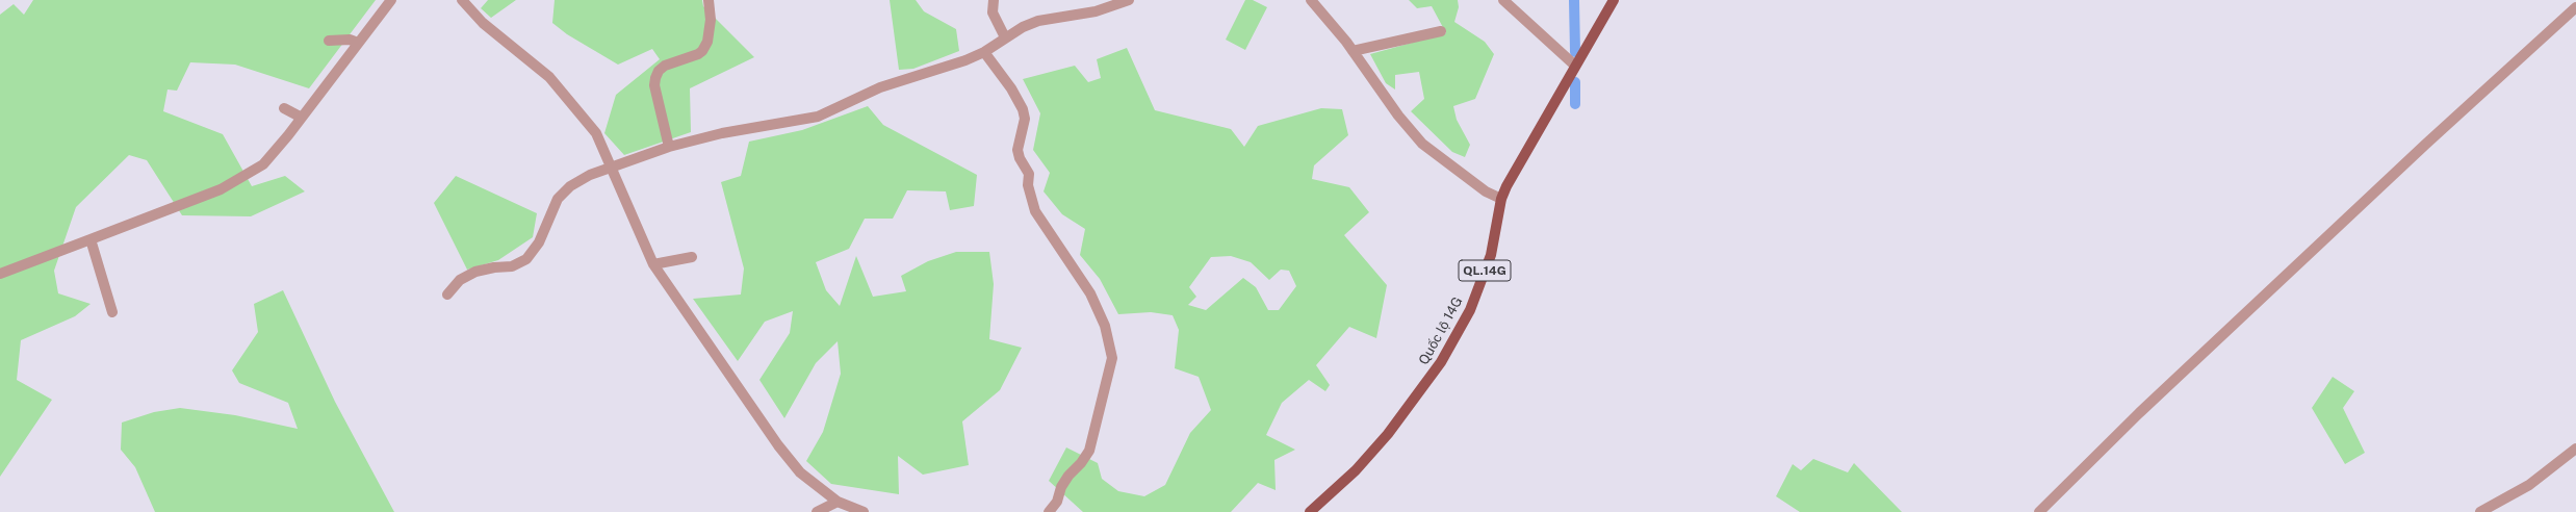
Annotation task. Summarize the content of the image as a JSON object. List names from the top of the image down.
{
  "streets": {
    "main road": ["QL.14G", "Quốc lộ 14G"]
  }
}
